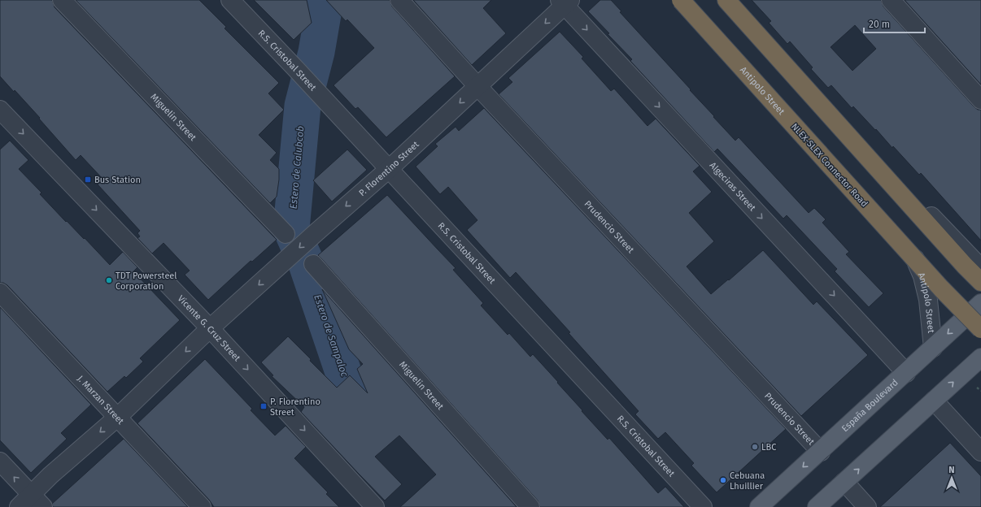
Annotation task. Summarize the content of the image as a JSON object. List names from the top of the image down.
{
  "streets": {
    "highway": ["NLEX-SLEX Connector Road"],
    "main road": ["España Boulevard"],
    "street": [
      "R.S. Cristobal Street",
      "Antipolo Street",
      "Miguelin Street",
      "P. Florentino Street",
      "Algeciras Street",
      "Prudencio Street",
      "Vicente G. Cruz Street",
      "J. Marzan Street"
    ]
  },
  "crossings": [
    ["R.S. Cristobal Street", "P. Florentino Street"],
    ["Antipolo Street", "España Boulevard"],
    ["P. Florentino Street", "Algeciras Street"],
    ["P. Florentino Street", "Prudencio Street"],
    ["P. Florentino Street", "Vicente G. Cruz Street"],
    ["P. Florentino Street", "J. Marzan Street"],
    ["Algeciras Street", "España Boulevard"],
    ["Prudencio Street", "España Boulevard"]
  ],
  "one_way": ["P. Florentino Street", "Vicente G. Cruz Street"],
  "water": ["Estero de Calubcob", "Estero de Sampaloc"],
  "places": {
    "transit": ["Bus Station", "P. Florentino Street"],
    "other": ["TDT Powersteel Corporation", "LBC", "Cebuana Lhuillier"]
  },
  "scale_bar": "20 m",
  "north": "top"
}
